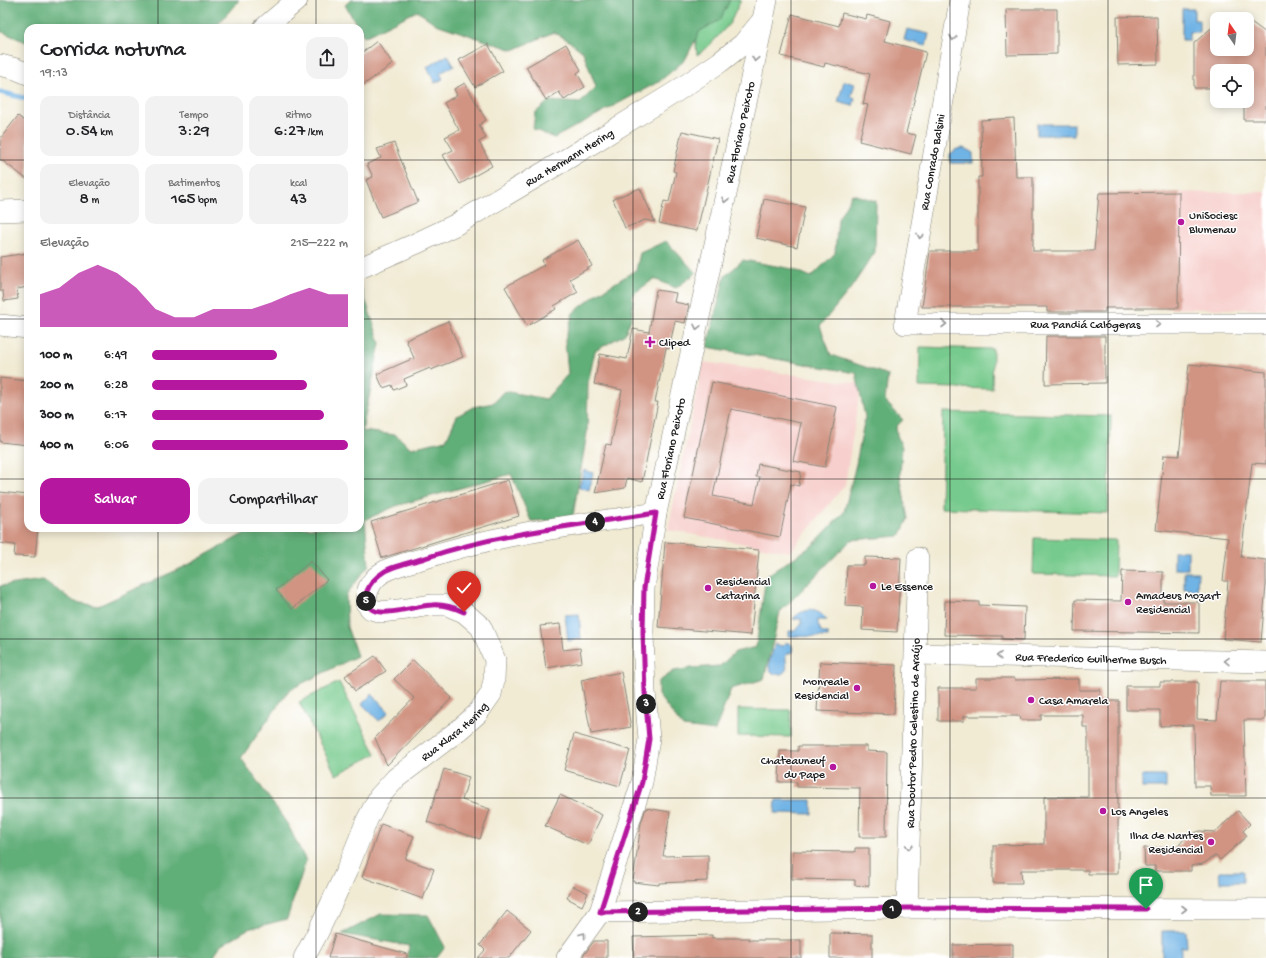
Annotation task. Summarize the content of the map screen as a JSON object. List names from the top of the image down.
{
  "streets": {
    "street": [
      "Rua Floriano Peixoto",
      "Rua Hermann Hering",
      "Rua Conrado Balsini",
      "Rua Pandiá Calógeras",
      "Rua Frederico Guilherme Busch",
      "Rua Klara Hering",
      "Rua Doutor Pedro Celestino de Araújo"
    ]
  },
  "crossings": [
    ["Rua Floriano Peixoto", "Rua Hermann Hering"],
    ["Rua Floriano Peixoto", "Rua Klara Hering"],
    ["Rua Conrado Balsini", "Rua Pandiá Calógeras"],
    ["Rua Frederico Guilherme Busch", "Rua Doutor Pedro Celestino de Araújo"]
  ],
  "one_way": [
    "Rua Floriano Peixoto",
    "Rua Conrado Balsini",
    "Rua Pandiá Calógeras",
    "Rua Frederico Guilherme Busch",
    "Rua Doutor Pedro Celestino de Araújo"
  ],
  "places": {
    "other": [
      "UniSociesc Blumenau",
      "Le Essence",
      "Residencial Catarina",
      "Amadeus Mozart Residencial",
      "Monreale Residencial",
      "Casa Amarela",
      "Chateauneuf du Pape",
      "Los Angeles",
      "Ilha de Nantes Residencial"
    ],
    "health": ["Cliped"]
  },
  "north": "top",
  "page": {
    "heading": ["Corrida noturna", "19:13"],
    "stats": [
      ["Distância", "0.54 km"],
      ["Tempo", "3:29"],
      ["Ritmo", "6:27 /km"],
      ["Elevação", "8 m"],
      ["Batimentos", "165 bpm"],
      ["kcal", "43"]
    ],
    "chart": ["Elevação", "215–222 m"],
    "list": [
      {
        "name": "100 m",
        "note": "6:49"
      },
      {
        "name": "200 m",
        "note": "6:28"
      },
      {
        "name": "300 m",
        "note": "6:17"
      },
      {
        "name": "400 m",
        "note": "6:06"
      }
    ],
    "buttons": ["Salvar", "Compartilhar"],
    "pins": [
      "4",
      "5",
      "3",
      "1",
      "2"
    ]
  }
}
